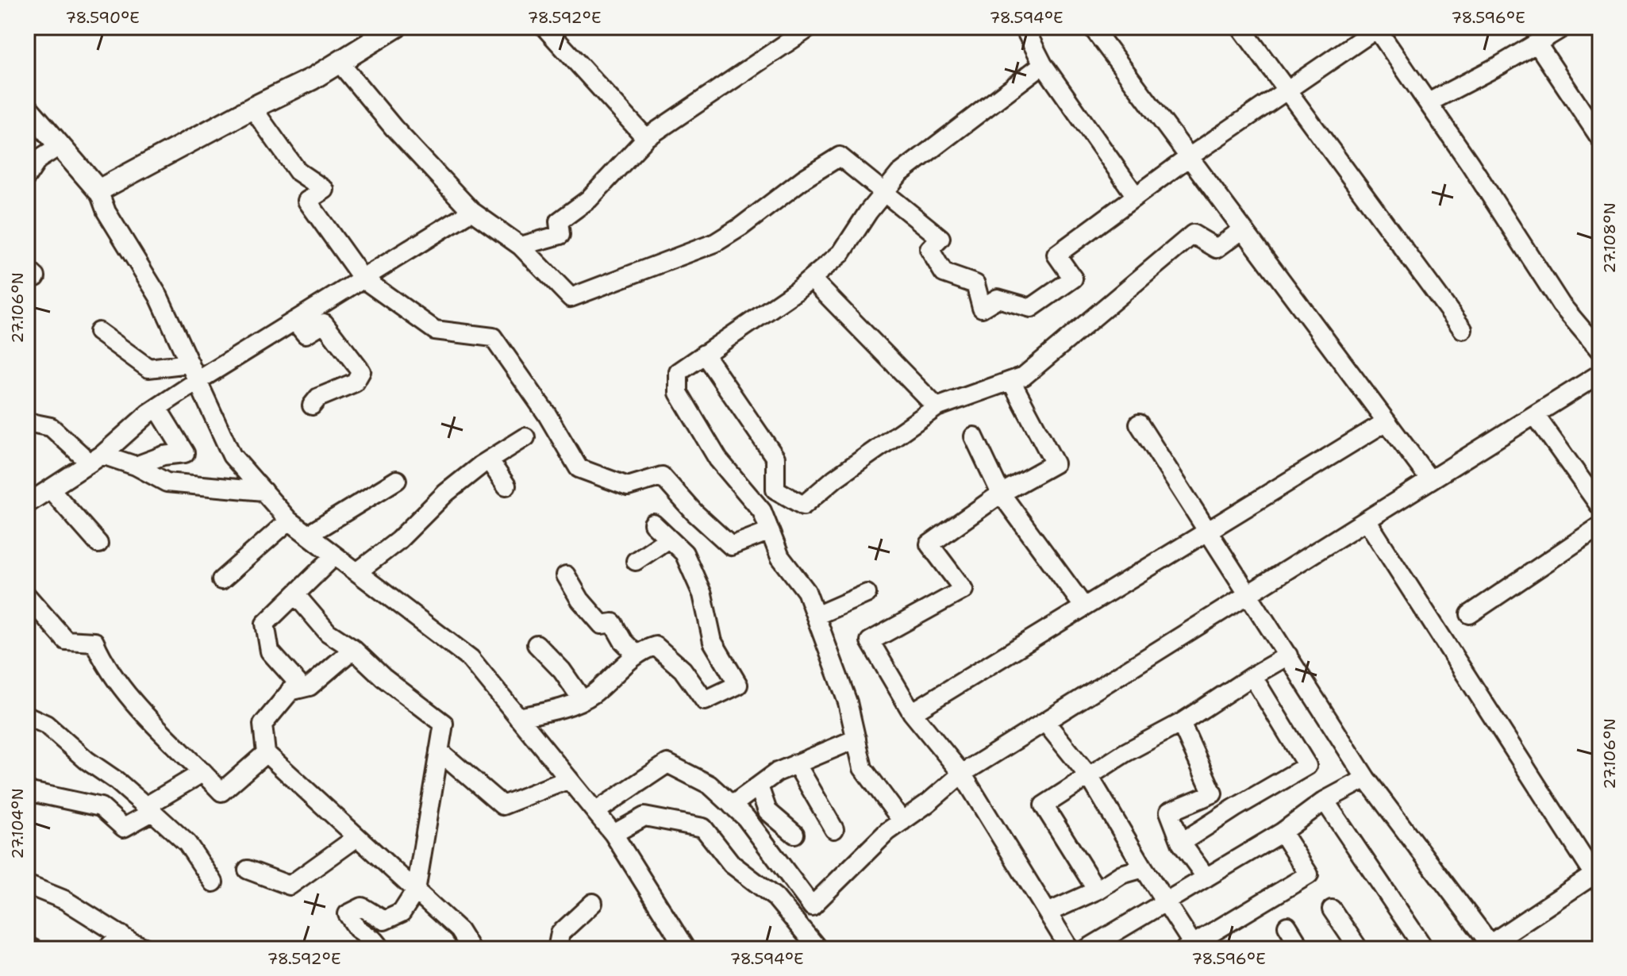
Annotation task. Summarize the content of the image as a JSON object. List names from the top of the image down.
{
  "coordinates": [
    "78.590°E",
    "78.592°E",
    "78.594°E",
    "78.596°E",
    "27.108°N",
    "27.106°N",
    "27.104°N"
  ]
}
